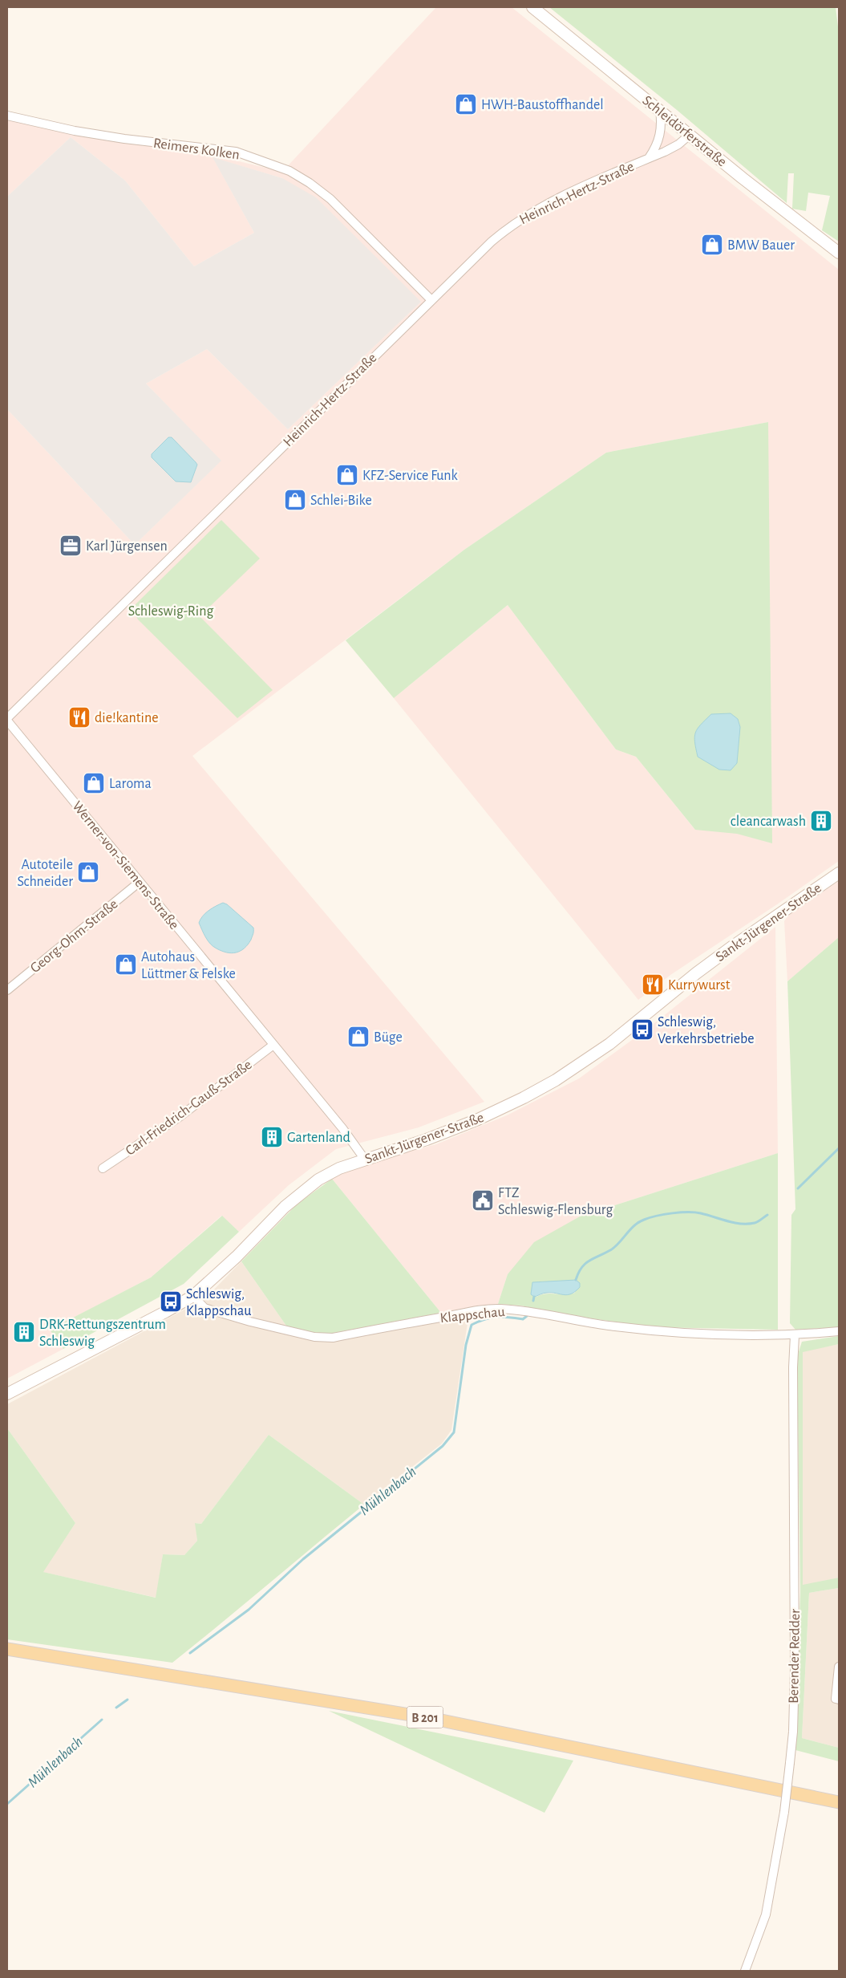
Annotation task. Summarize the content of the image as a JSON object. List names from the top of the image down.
{
  "streets": {
    "main road": ["B 201"],
    "street": [
      "Schleidörferstraße",
      "Reimers Kolken",
      "Heinrich-Hertz-Straße",
      "Werner-von-Siemens-Straße",
      "Sankt-Jürgener-Straße",
      "Georg-Ohm-Straße",
      "Carl-Friedrich-Gauß-Straße",
      "Klappschau",
      "Berender Redder"
    ]
  },
  "crossings": [
    ["Schleidörferstraße", "Heinrich-Hertz-Straße"],
    ["Reimers Kolken", "Heinrich-Hertz-Straße"],
    ["Heinrich-Hertz-Straße", "Werner-von-Siemens-Straße"],
    ["Werner-von-Siemens-Straße", "Sankt-Jürgener-Straße"],
    ["Werner-von-Siemens-Straße", "Georg-Ohm-Straße"],
    ["Werner-von-Siemens-Straße", "Carl-Friedrich-Gauß-Straße"],
    ["Sankt-Jürgener-Straße", "Klappschau"],
    ["Klappschau", "Berender Redder"]
  ],
  "water": ["Mühlenbach"],
  "parks": ["Schleswig-Ring"],
  "places": {
    "shop": [
      "HWH-Baustoffhandel",
      "BMW Bauer",
      "KFZ-Service Funk",
      "Schlei-Bike",
      "Laroma",
      "Autoteile Schneider",
      "Autohaus Lüttmer & Felske",
      "Büge"
    ],
    "office": ["Karl Jürgensen"],
    "restaurant": ["die!kantine", "Kurrywurst"],
    "building": ["cleancarwash", "Gartenland", "DRK-Rettungszentrum Schleswig"],
    "bus stop": ["Schleswig, Verkehrsbetriebe", "Schleswig, Klappschau"],
    "public building": ["FTZ Schleswig-Flensburg"]
  }
}
